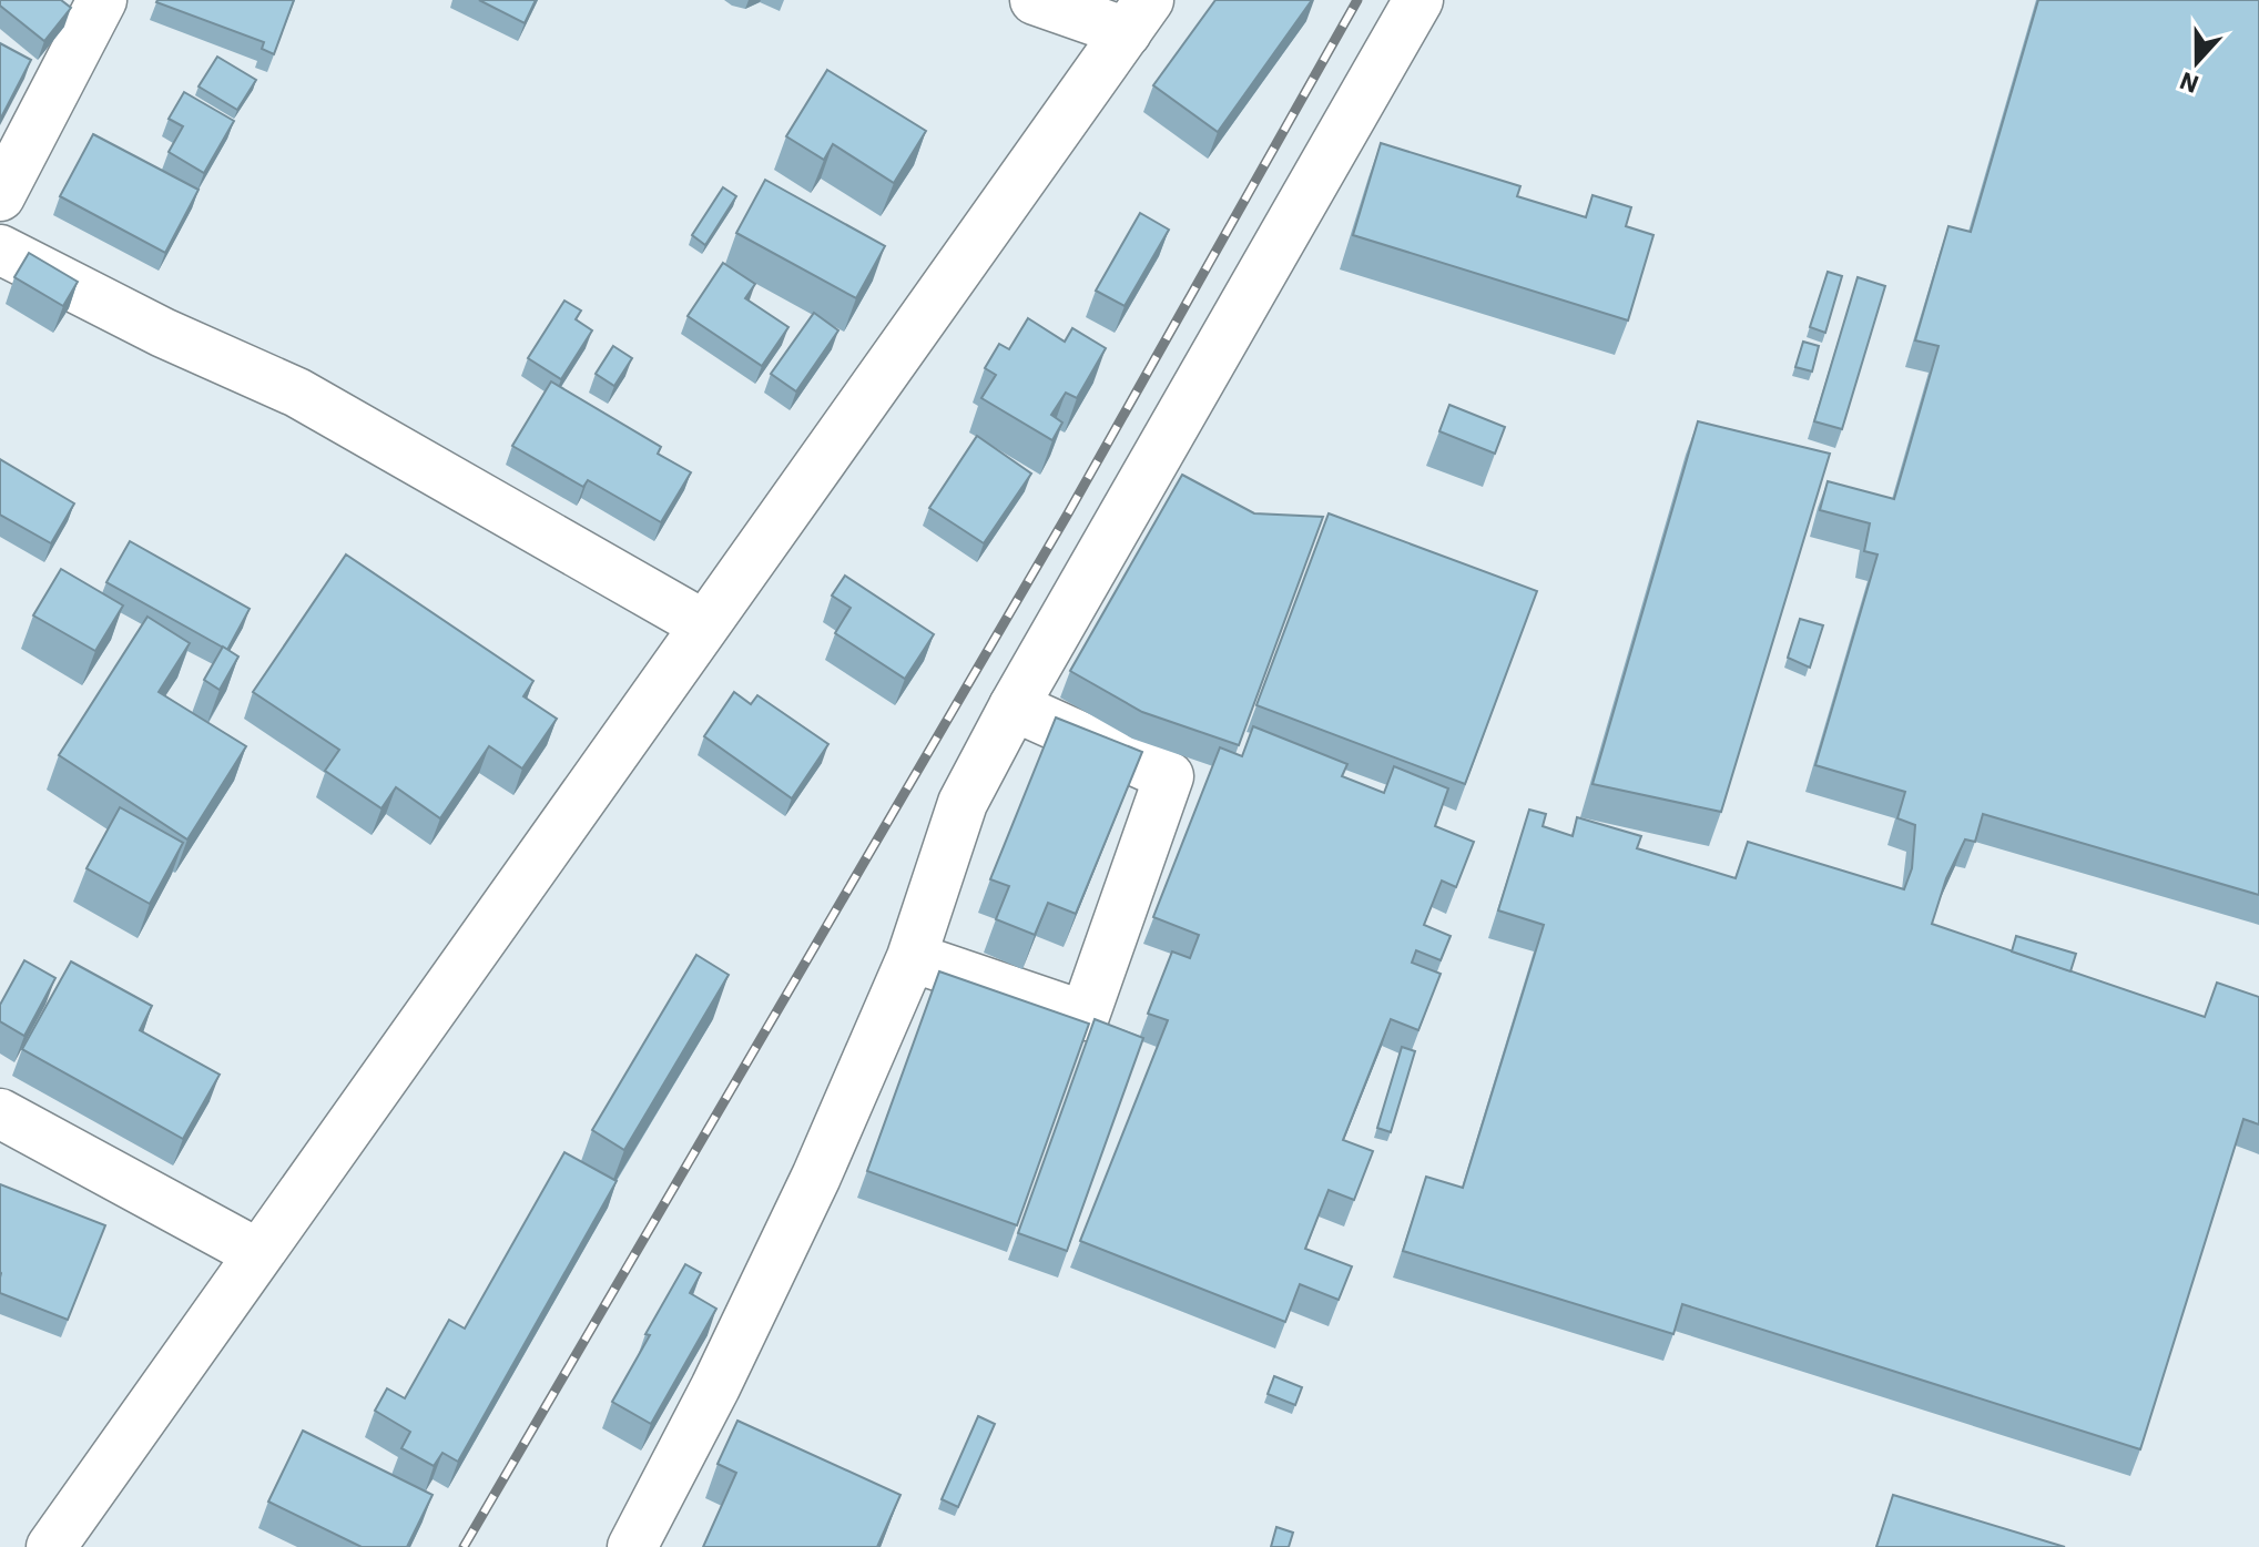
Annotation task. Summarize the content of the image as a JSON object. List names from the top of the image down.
{
  "north": "bottom"
}
